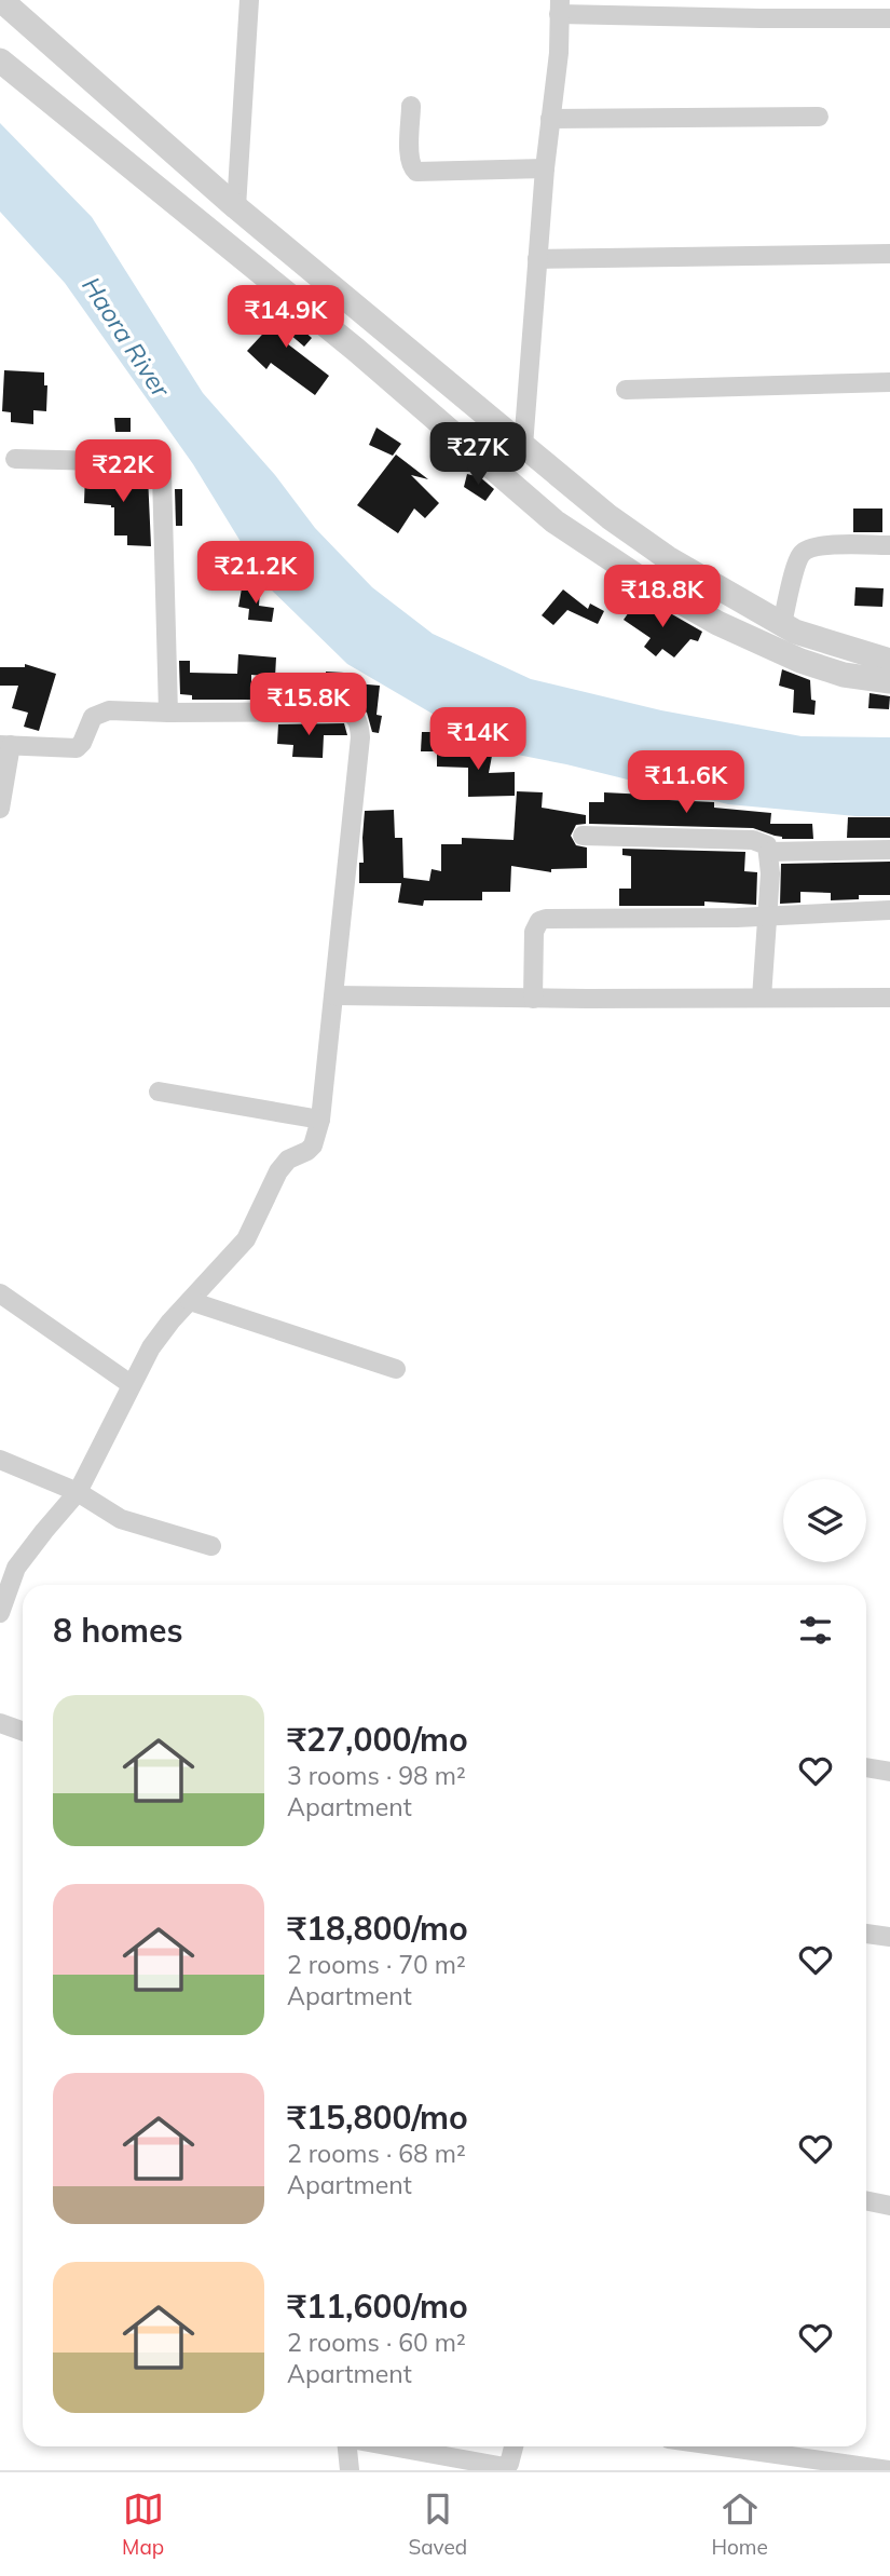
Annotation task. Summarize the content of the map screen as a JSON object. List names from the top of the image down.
{
  "water": ["Haora River"],
  "page": {
    "price": [
      "₹14.9K",
      "₹27K",
      "₹22K",
      "₹21.2K",
      "₹18.8K",
      "₹15.8K",
      "₹14K",
      "₹11.6K"
    ],
    "heading": "8 homes",
    "list": [
      {
        "name": "₹27,000/mo",
        "note": "3 rooms · 98 m² · Apartment"
      },
      {
        "name": "₹18,800/mo",
        "note": "2 rooms · 70 m² · Apartment"
      },
      {
        "name": "₹15,800/mo",
        "note": "2 rooms · 68 m² · Apartment"
      },
      {
        "name": "₹11,600/mo",
        "note": "2 rooms · 60 m² · Apartment"
      }
    ],
    "tabs": ["Map", "Saved", "Home"]
  }
}
